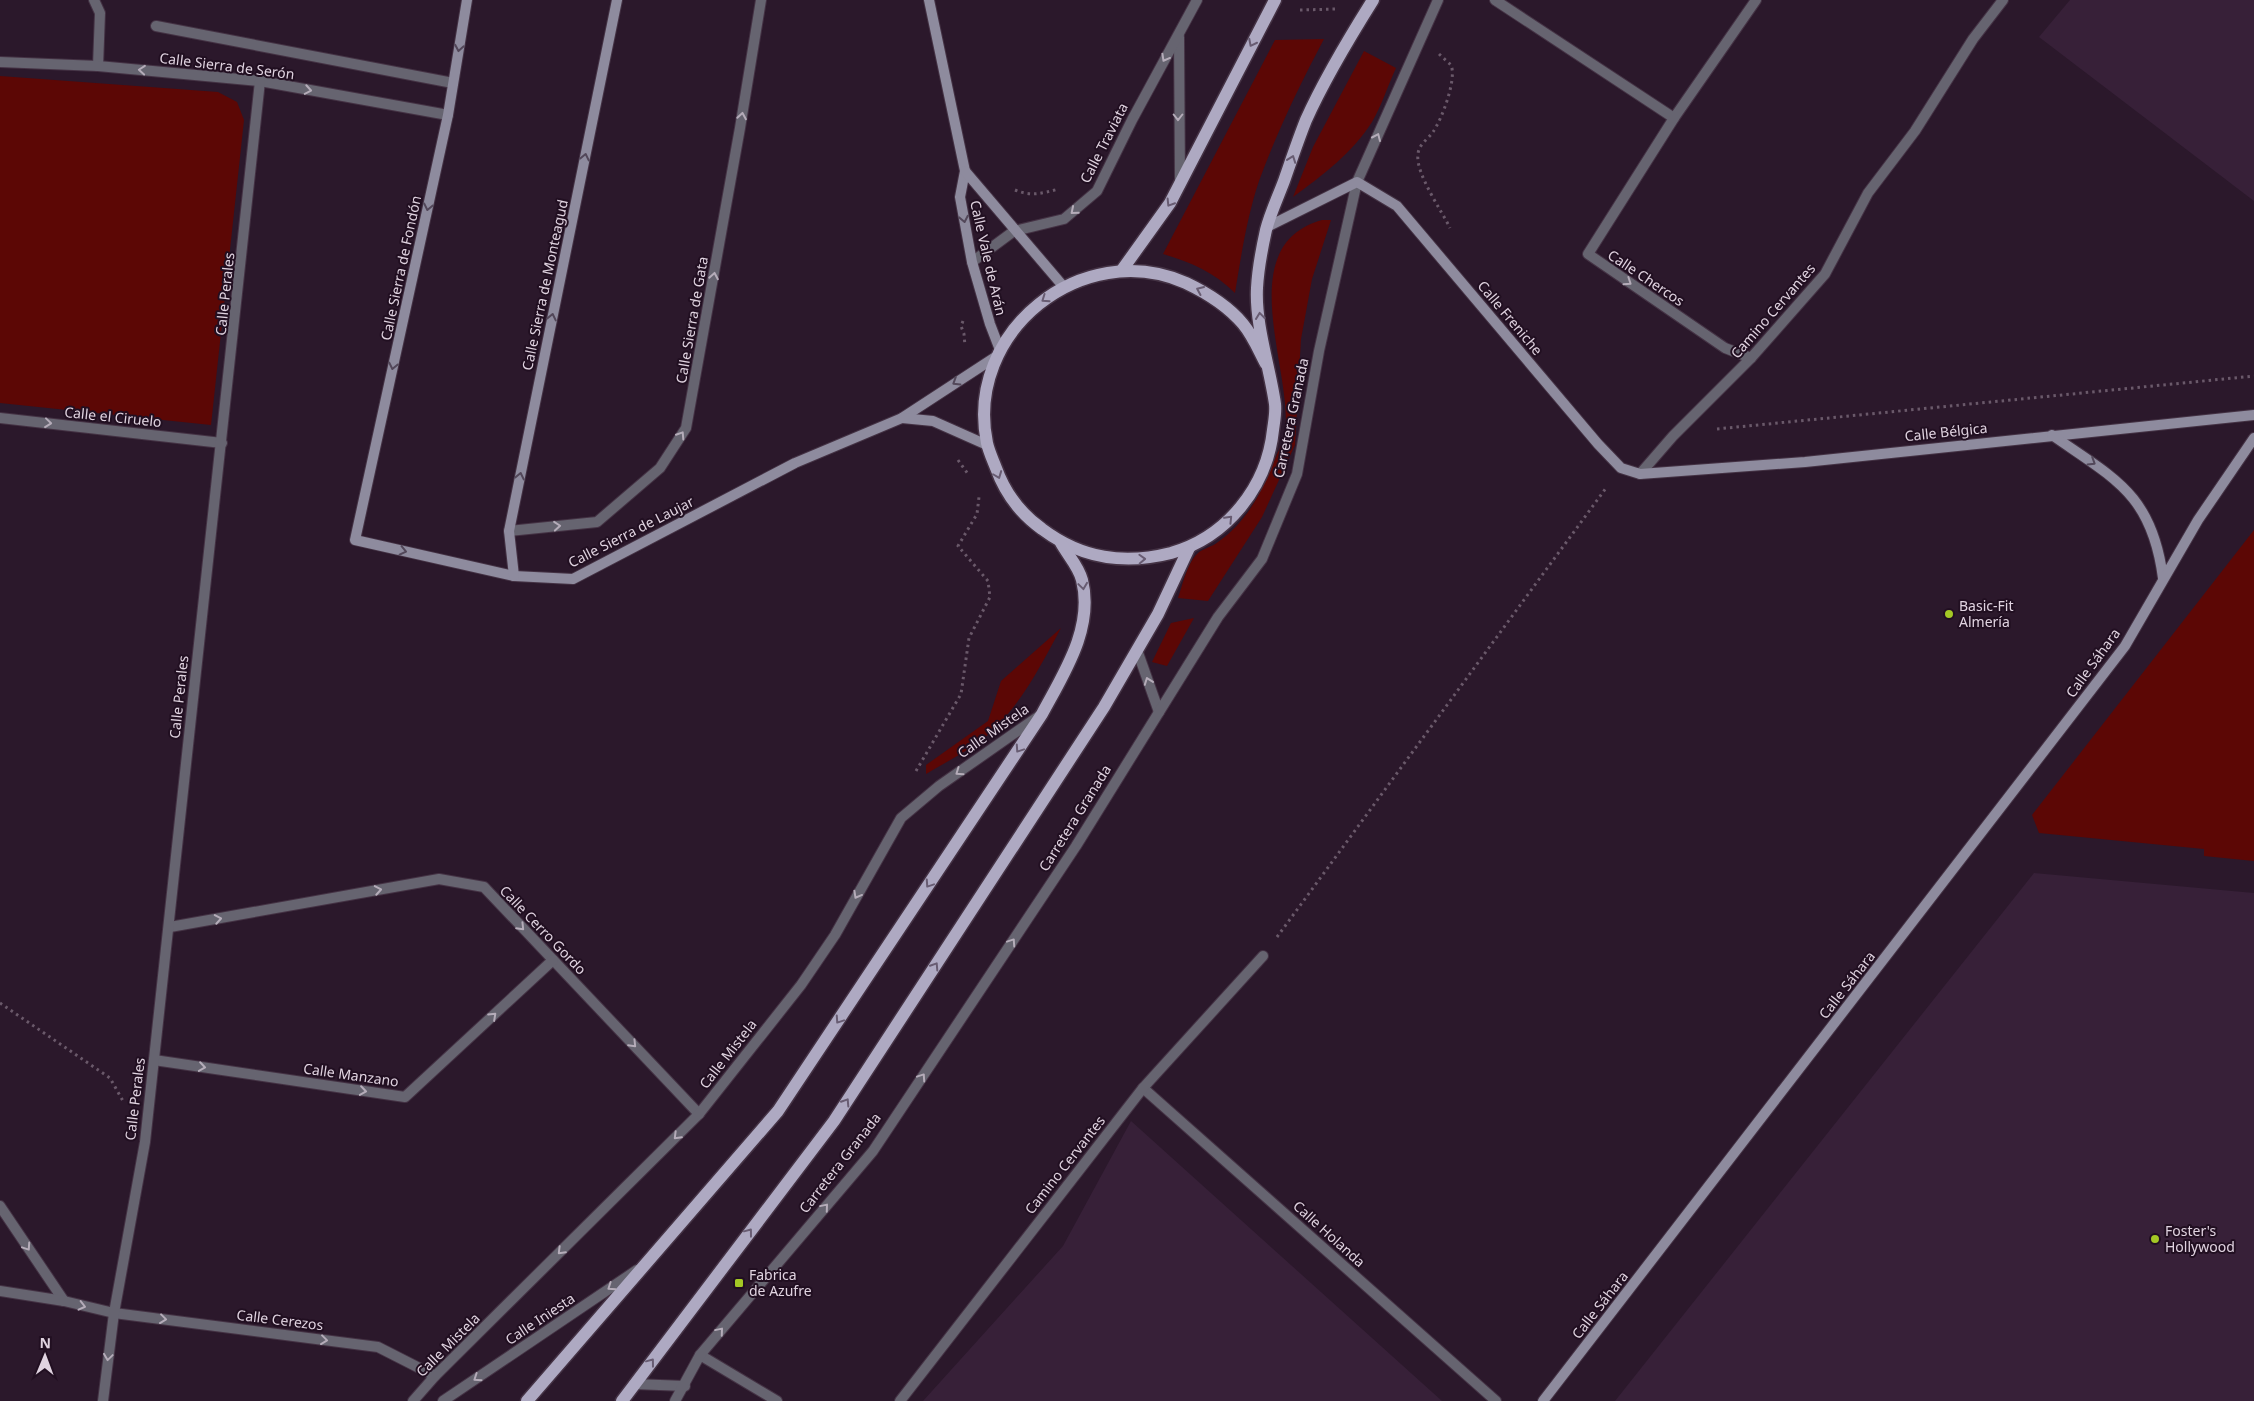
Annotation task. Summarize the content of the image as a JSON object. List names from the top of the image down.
{
  "streets": {
    "main road": ["Carretera Granada"],
    "street": [
      "Calle Sierra de Serón",
      "Calle Traviata",
      "Calle Vale de Arán",
      "Calle Sierra de Fondón",
      "Calle Chercos",
      "Calle Sierra de Monteagud",
      "Calle Perales",
      "Camino Cervantes",
      "Calle Freniche",
      "Calle Sierra de Gata",
      "Calle el Ciruelo",
      "Calle Bélgica",
      "Calle Sierra de Laujar",
      "Calle Sáhara",
      "Calle Mistela",
      "Calle Cerro Gordo",
      "Calle Manzano",
      "Calle Holanda",
      "Calle Iniesta",
      "Calle Cerezos"
    ]
  },
  "crossings": [
    ["Calle Sierra de Serón", "Calle Sierra de Fondón"],
    ["Calle Sierra de Serón", "Calle Perales"],
    ["Calle Traviata", "Calle Vale de Arán"],
    ["Calle Vale de Arán", "Carretera Granada"],
    ["Calle Vale de Arán", "Calle Sierra de Laujar"],
    ["Calle Sierra de Fondón", "Calle Sierra de Laujar"],
    ["Calle Chercos", "Camino Cervantes"],
    ["Calle Sierra de Monteagud", "Calle Sierra de Gata"],
    ["Calle Sierra de Monteagud", "Calle Sierra de Laujar"],
    ["Calle Perales", "Calle el Ciruelo"],
    ["Calle Perales", "Calle Cerro Gordo"],
    ["Calle Perales", "Calle Manzano"],
    ["Calle Perales", "Calle Cerezos"],
    ["Camino Cervantes", "Calle Freniche"],
    ["Camino Cervantes", "Calle Bélgica"],
    ["Camino Cervantes", "Calle Holanda"],
    ["Calle Freniche", "Carretera Granada"],
    ["Calle Freniche", "Calle Bélgica"],
    ["Carretera Granada", "Calle Sierra de Laujar"],
    ["Carretera Granada", "Calle Mistela"],
    ["Carretera Granada", "Calle Iniesta"],
    ["Calle Mistela", "Calle Cerro Gordo"],
    ["Calle Mistela", "Calle Cerezos"],
    ["Calle Cerro Gordo", "Calle Manzano"]
  ],
  "one_way": [
    "Calle Traviata",
    "Calle Sierra de Fondón",
    "Calle Sierra de Monteagud",
    "Calle Sierra de Gata",
    "Calle el Ciruelo",
    "Calle Mistela",
    "Calle Cerro Gordo",
    "Calle Manzano",
    "Calle Iniesta",
    "Calle Cerezos"
  ],
  "places": {
    "other": ["Basic-Fit Almería", "Foster's Hollywood"],
    "transit": ["Fabrica de Azufre"]
  },
  "north": "top"
}
